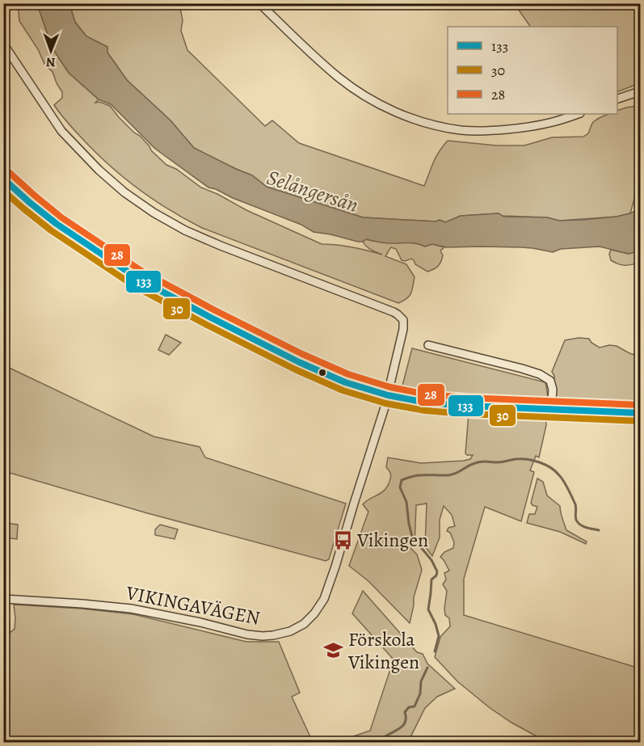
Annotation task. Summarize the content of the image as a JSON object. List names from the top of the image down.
{
  "streets": {
    "street": ["VIKINGAVÄGEN"]
  },
  "water": ["Selångersån"],
  "places": {
    "bus stop": ["Vikingen"],
    "school or university": ["Förskola Vikingen"]
  },
  "lines": ["transit line 28", "transit line 133", "transit line 30"],
  "legend": ["133", "30", "28"],
  "north": "bottom"
}
